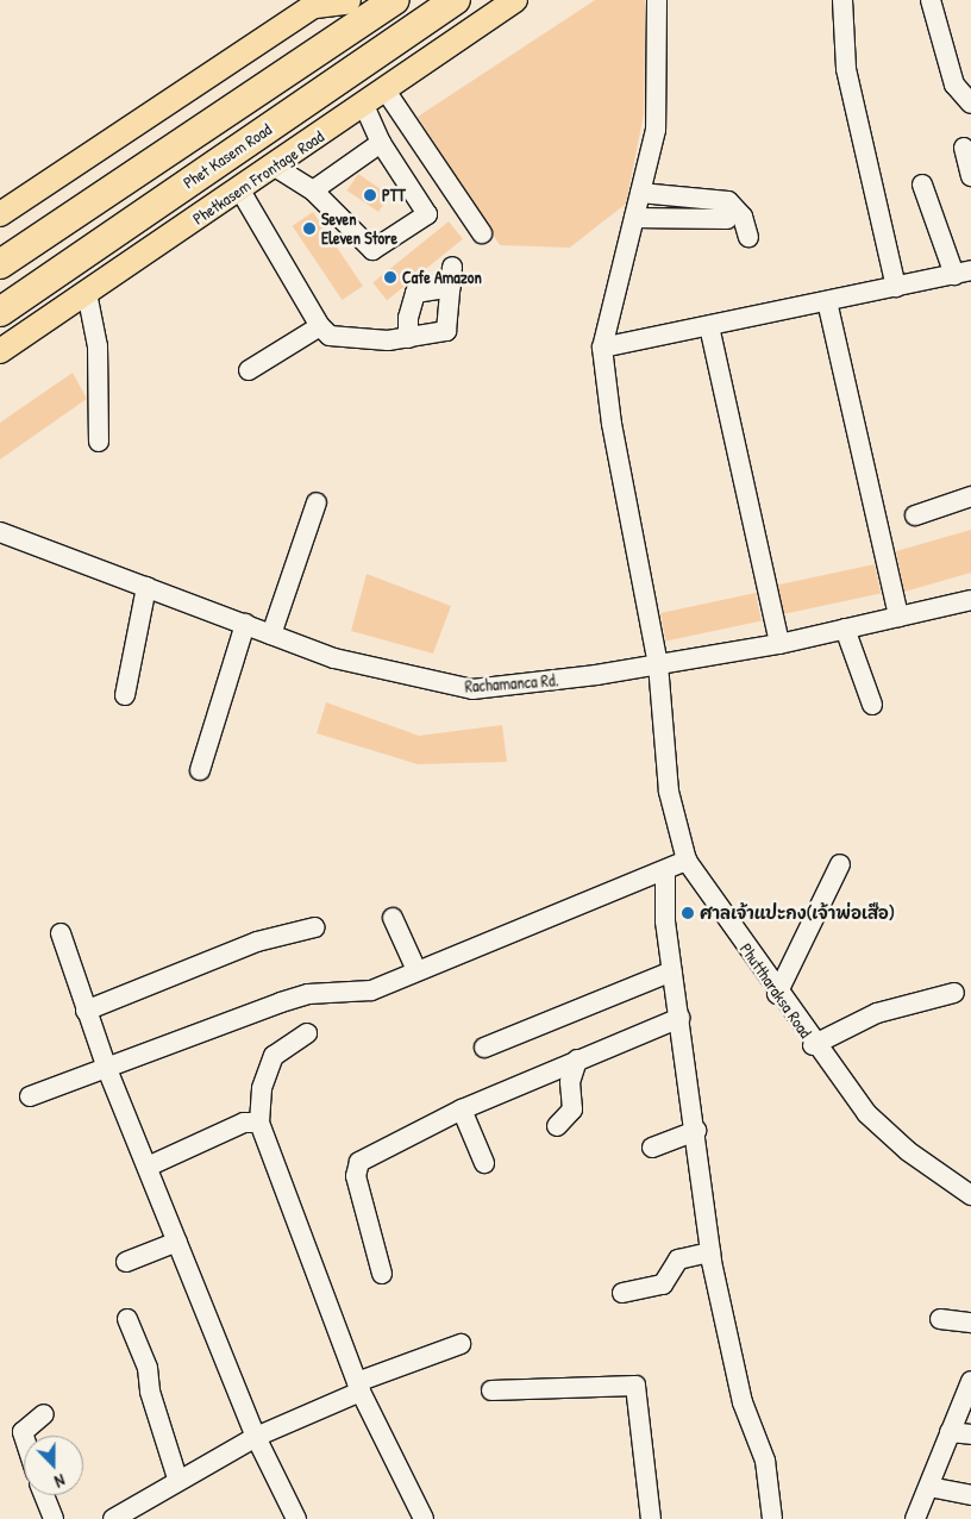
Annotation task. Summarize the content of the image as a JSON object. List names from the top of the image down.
{
  "streets": {
    "highway": ["Phet Kasem Road"],
    "main road": ["Phetkasem Frontage Road"],
    "street": ["Rachamanca Rd.", "Phuttharaksa Road"]
  },
  "crossings": [
    ["Rachamanca Rd.", "Phuttharaksa Road"]
  ],
  "places": [
    "PTT",
    "Seven Eleven Store",
    "Cafe Amazon",
    "ศาลเจ้าแปะกง(เจ้าพ่อเสือ)"
  ],
  "north": "bottom"
}
